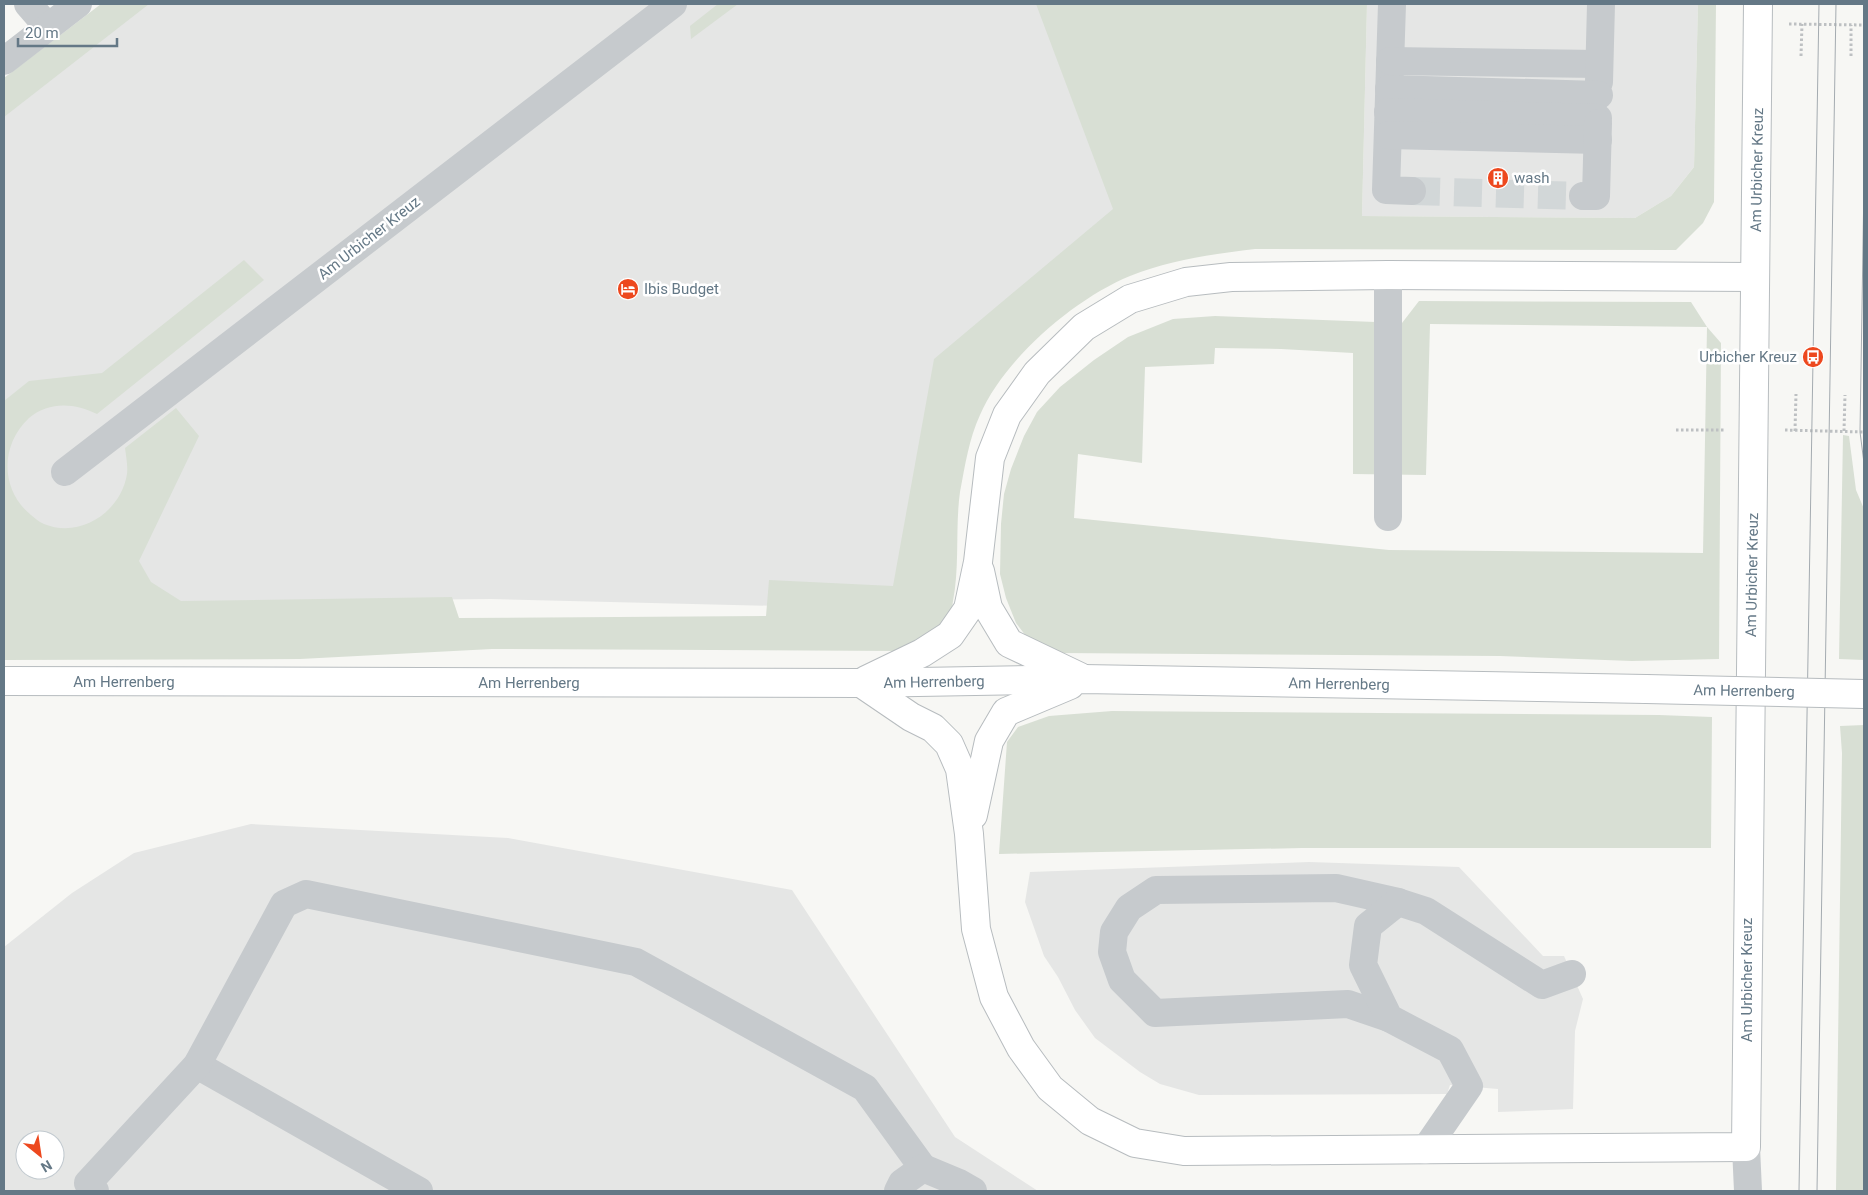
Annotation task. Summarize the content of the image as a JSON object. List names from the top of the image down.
{
  "streets": {
    "main road": ["Am Urbicher Kreuz", "Am Herrenberg"]
  },
  "places": {
    "building": ["wash"],
    "hotel": ["Ibis Budget"],
    "bus stop": ["Urbicher Kreuz"]
  },
  "scale_bar": "20 m",
  "north": "bottom right"
}
